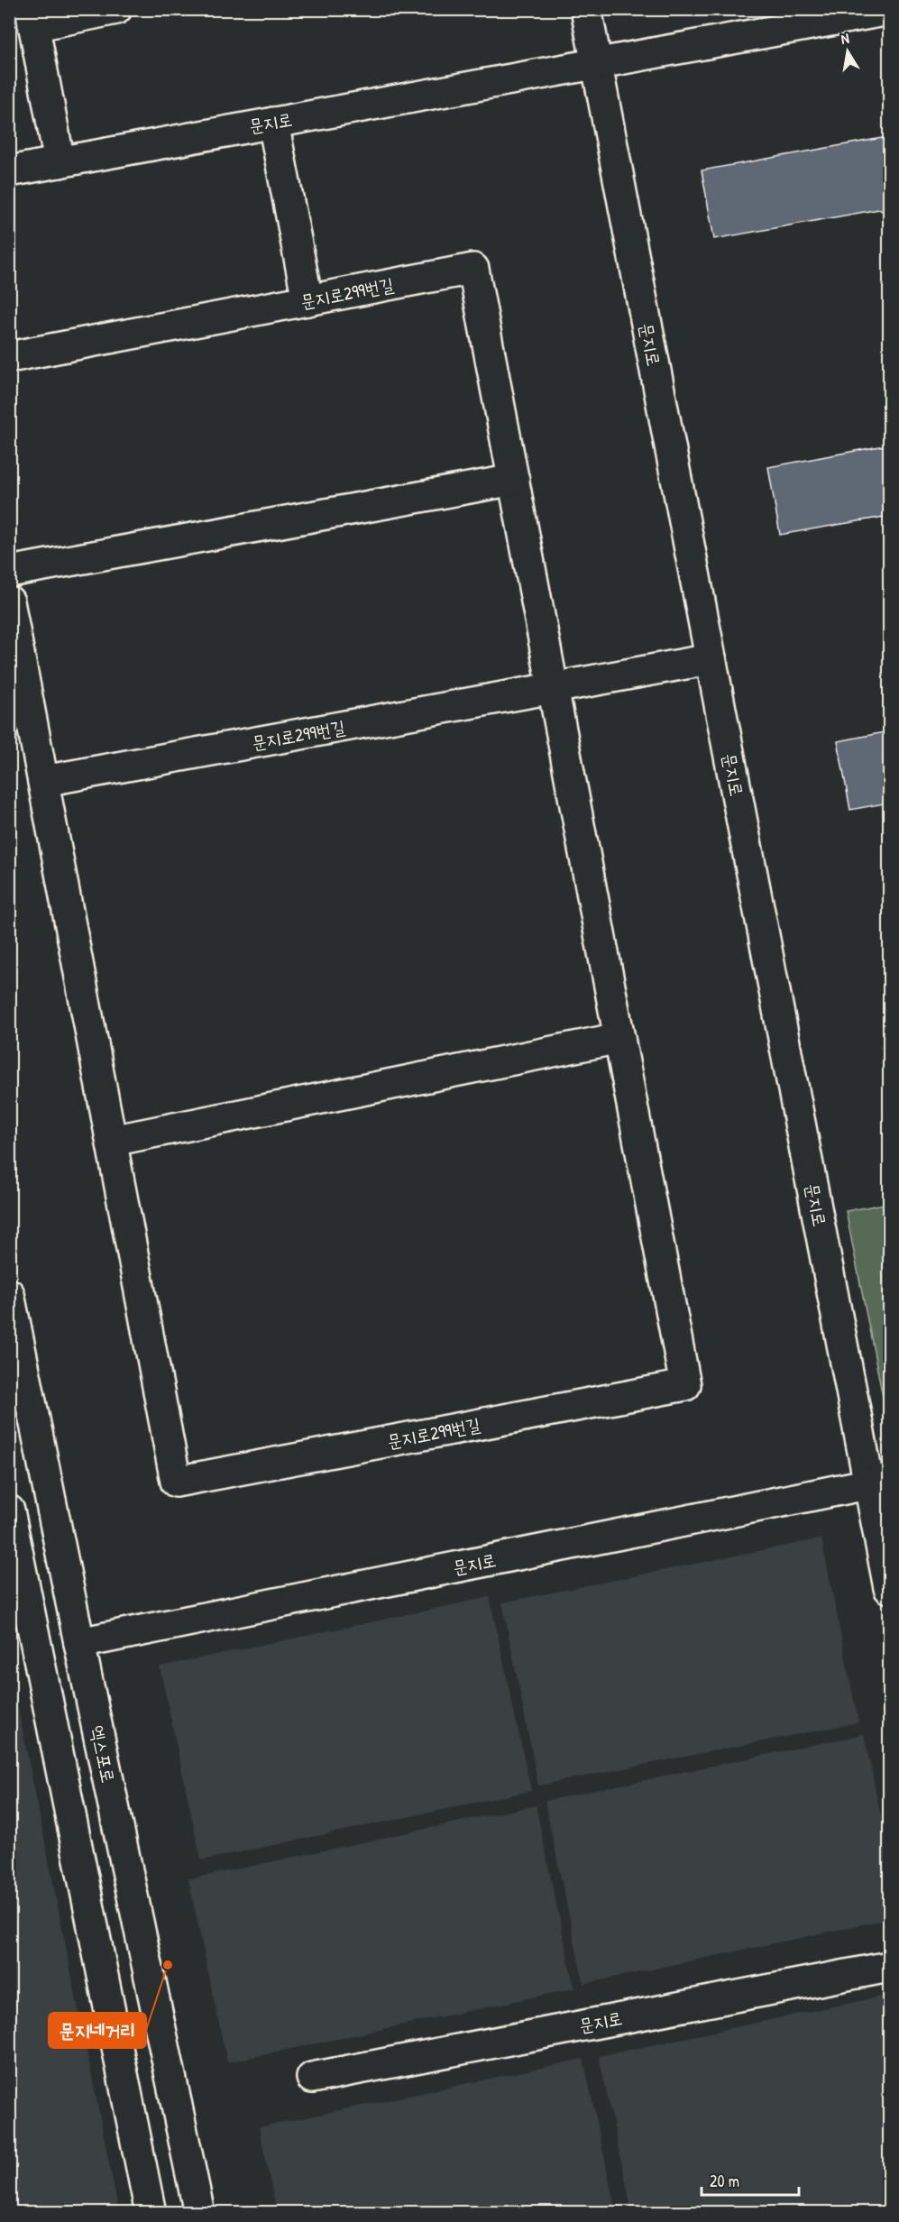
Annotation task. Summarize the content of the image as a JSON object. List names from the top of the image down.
{
  "streets": {
    "street": ["문지로", "문지로299번길", "엑스포로"]
  },
  "crossings": [
    ["문지로", "문지로299번길"],
    ["문지로", "엑스포로"]
  ],
  "places": ["문지네거리"],
  "scale_bar": "20 m",
  "north": "top"
}
